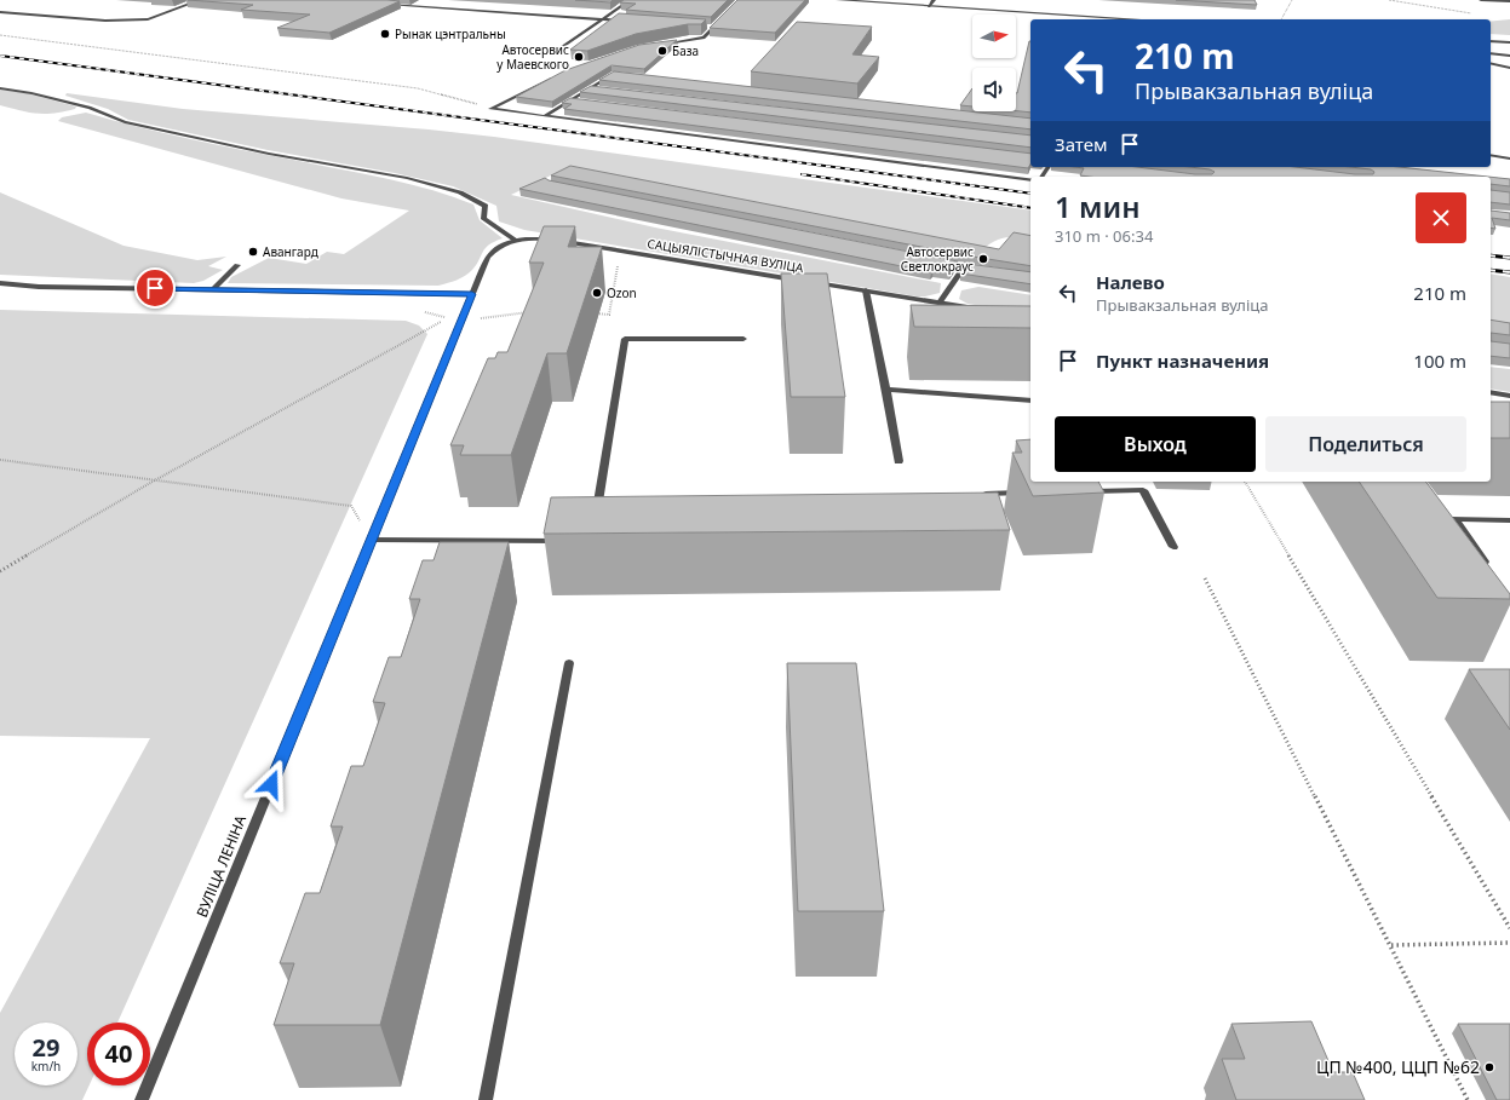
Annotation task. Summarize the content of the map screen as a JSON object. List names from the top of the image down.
{
  "streets": {
    "street": ["САЦЫЯЛІСТЫЧНАЯ ВУЛІЦА", "ВУЛІЦА ЛЕНІНА"]
  },
  "crossings": [
    ["САЦЫЯЛІСТЫЧНАЯ ВУЛІЦА", "ВУЛІЦА ЛЕНІНА"]
  ],
  "places": [
    "Рынак цэнтральны",
    "База",
    "Автосервис у Маевского",
    "Авангард",
    "Автосервис Светлокраус",
    "Ozon",
    "ЦП №400, ЦЦП №62"
  ],
  "north": "right",
  "page": {
    "turn": ["210 m", "Прывакзальная вуліца"],
    "then": "Затем",
    "heading": ["1 мин", "310 m · 06:34"],
    "list": [
      {
        "name": "Налево",
        "note": "Прывакзальная вуліца",
        "value": "210 m"
      },
      {
        "name": "Пункт назначения",
        "value": "100 m"
      }
    ],
    "buttons": ["Выход", "Поделиться"],
    "speed": "29 km/h",
    "limit": "40"
  }
}
